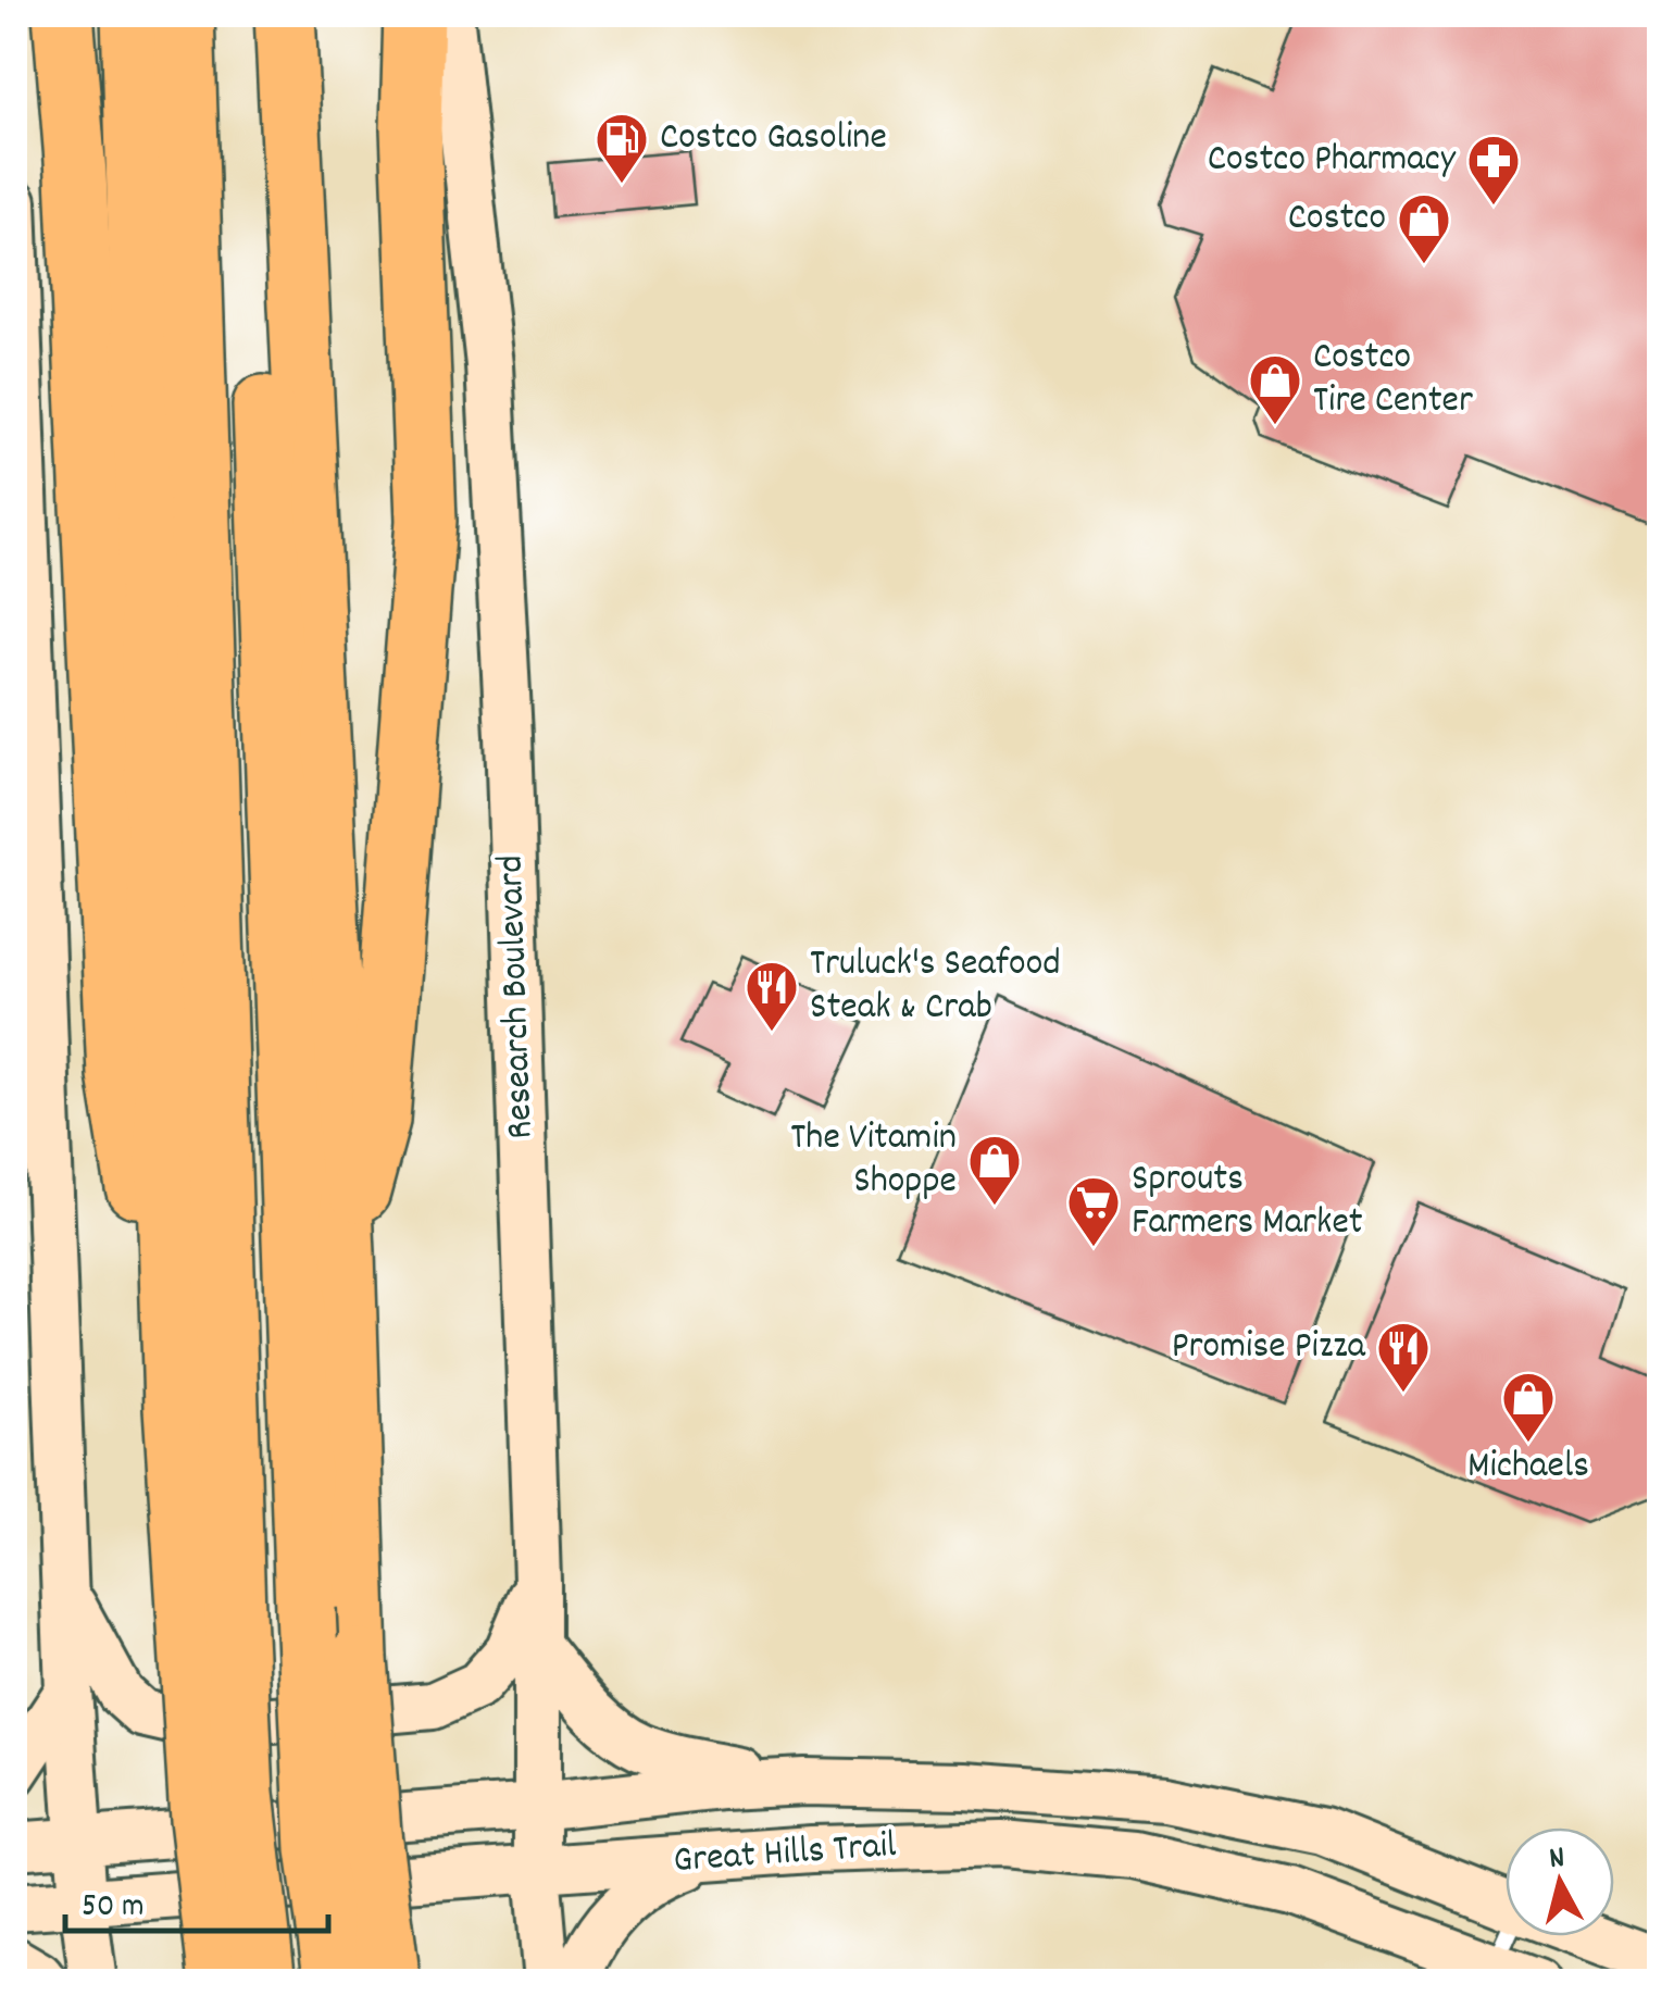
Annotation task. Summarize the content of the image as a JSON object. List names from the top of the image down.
{
  "streets": {
    "main road": ["Research Boulevard", "Great Hills Trail"]
  },
  "crossings": [
    ["Research Boulevard", "Great Hills Trail"]
  ],
  "places": {
    "fuel station": ["Costco Gasoline"],
    "pharmacy": ["Costco Pharmacy"],
    "shop": [
      "Costco",
      "Costco Tire Center",
      "The Vitamin Shoppe",
      "Michaels"
    ],
    "restaurant": ["Truluck's Seafood Steak & Crab", "Promise Pizza"],
    "supermarket": ["Sprouts Farmers Market"]
  },
  "scale_bar": "50 m",
  "north": "top"
}
